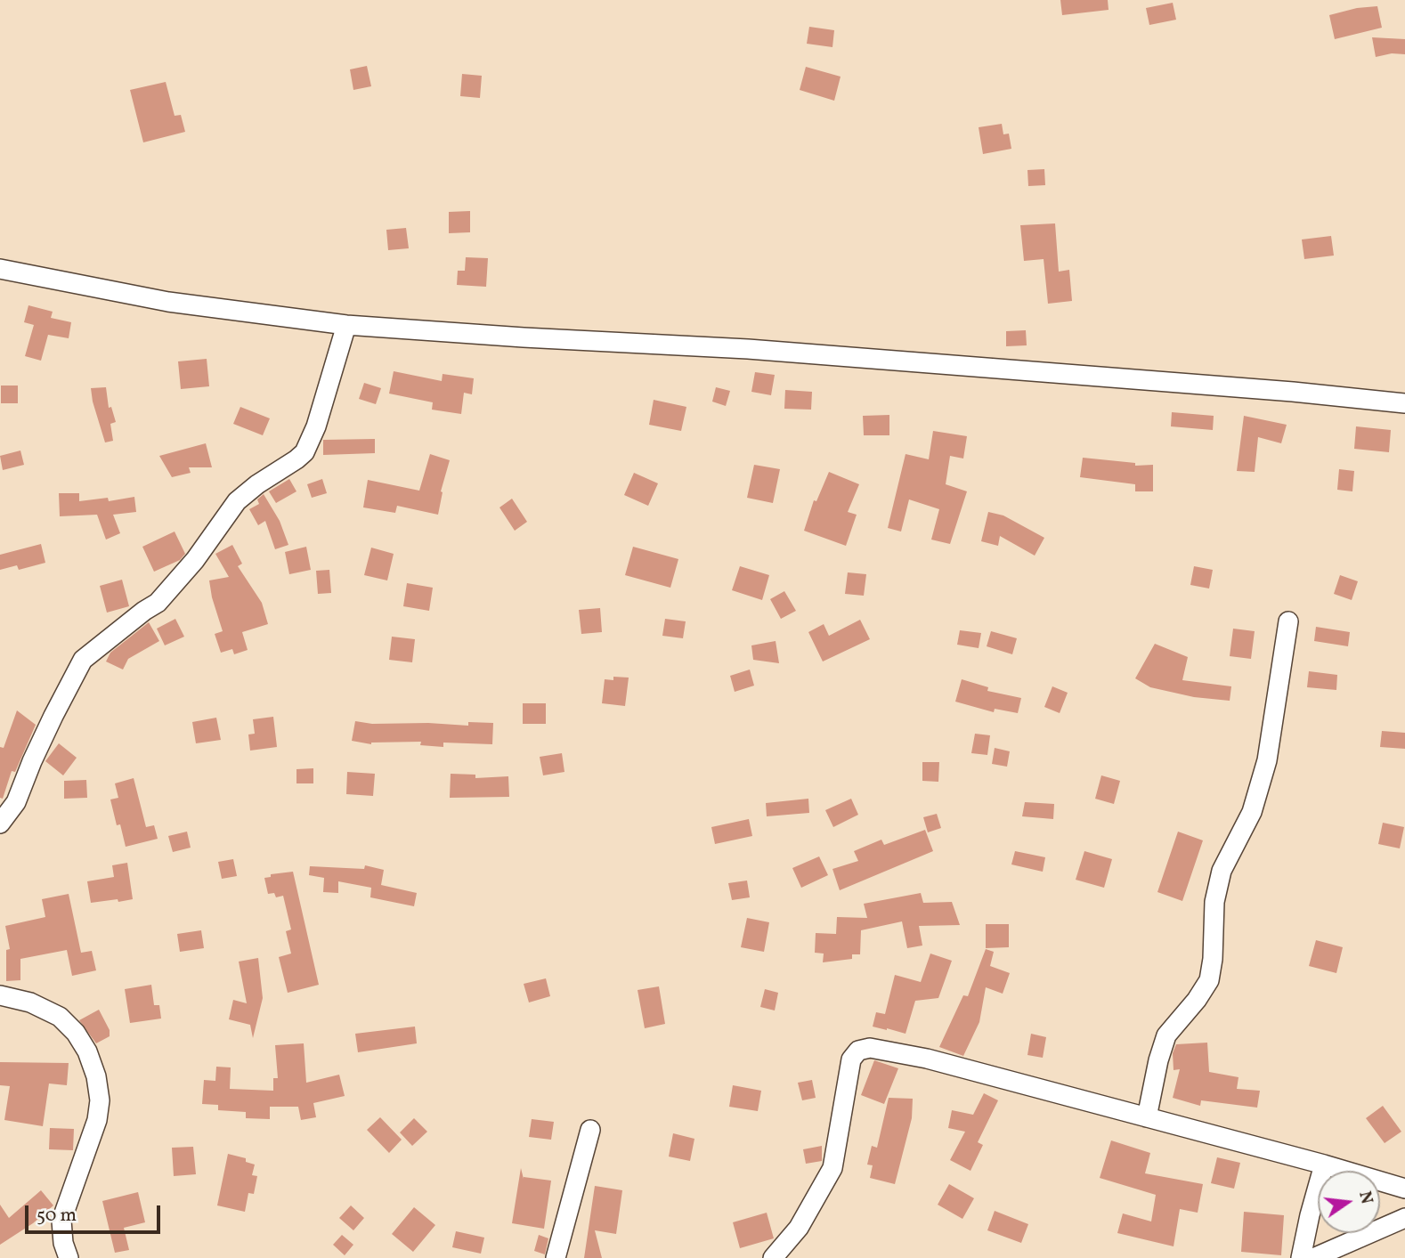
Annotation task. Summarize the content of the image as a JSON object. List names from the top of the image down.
{
  "scale_bar": "50 m",
  "north": "right"
}
